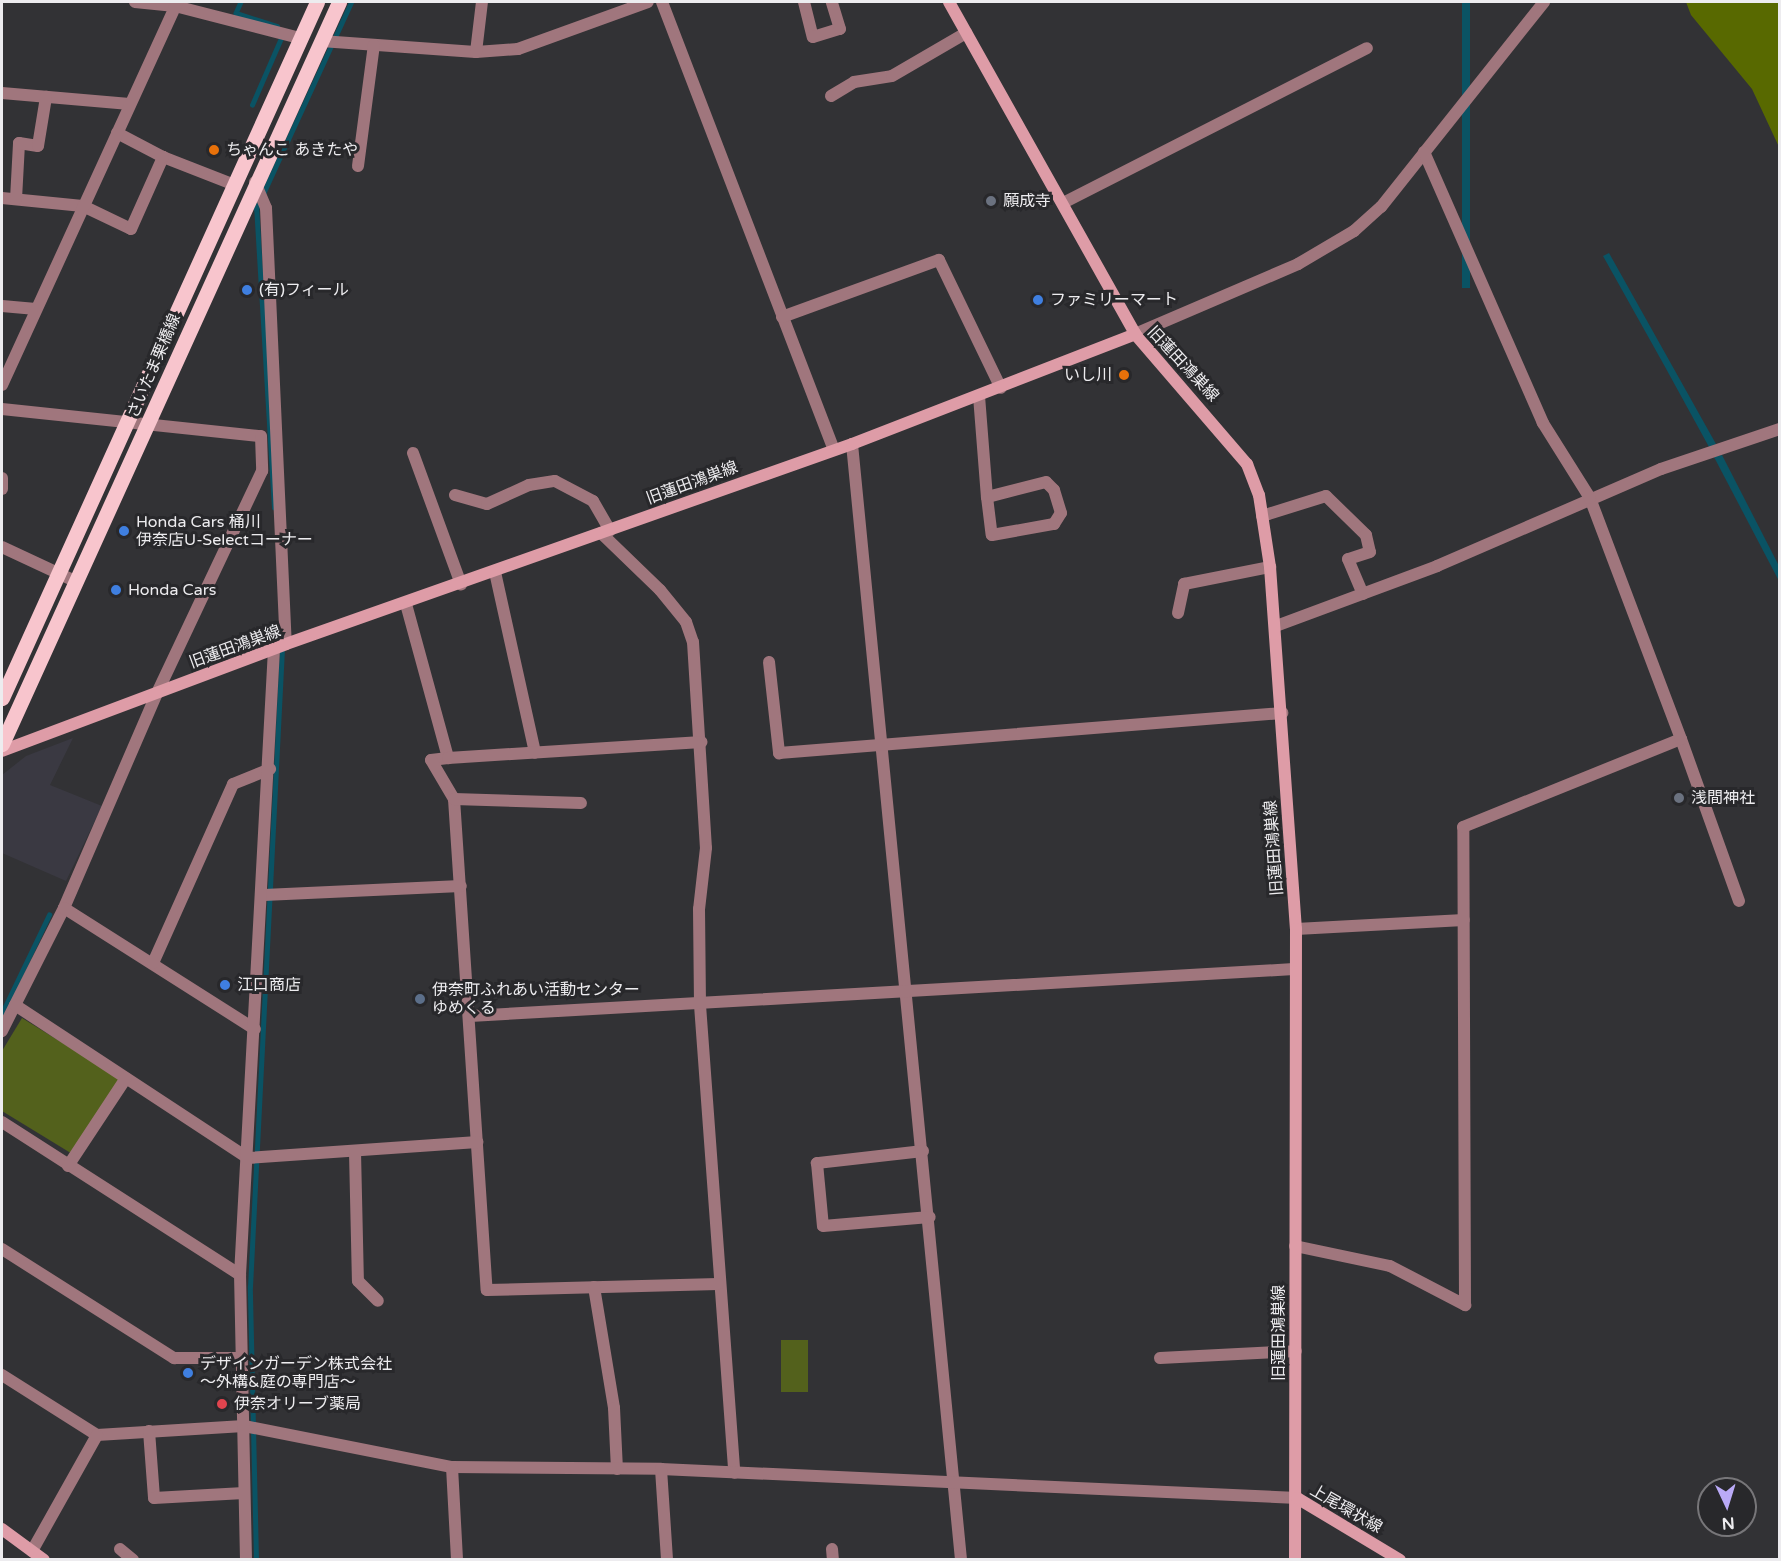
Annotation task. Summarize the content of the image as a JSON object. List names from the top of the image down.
{
  "streets": {
    "main road": ["さいたま栗橋線"],
    "street": ["旧蓮田鴻巣線", "上尾環状線"]
  },
  "crossings": [
    ["旧蓮田鴻巣線", "上尾環状線"]
  ],
  "places": [
    "ちゃんこ あきたや",
    "願成寺",
    "(有)フィール",
    "ファミリーマート",
    "いし川",
    "Honda Cars 桶川 伊奈店U-Selectコーナー",
    "Honda Cars",
    "浅間神社",
    "江口商店",
    "伊奈町ふれあい活動センター ゆめくる",
    "デザインガーデン株式会社 ～外構&庭の専門店～",
    "伊奈オリーブ薬局"
  ],
  "north": "bottom"
}
